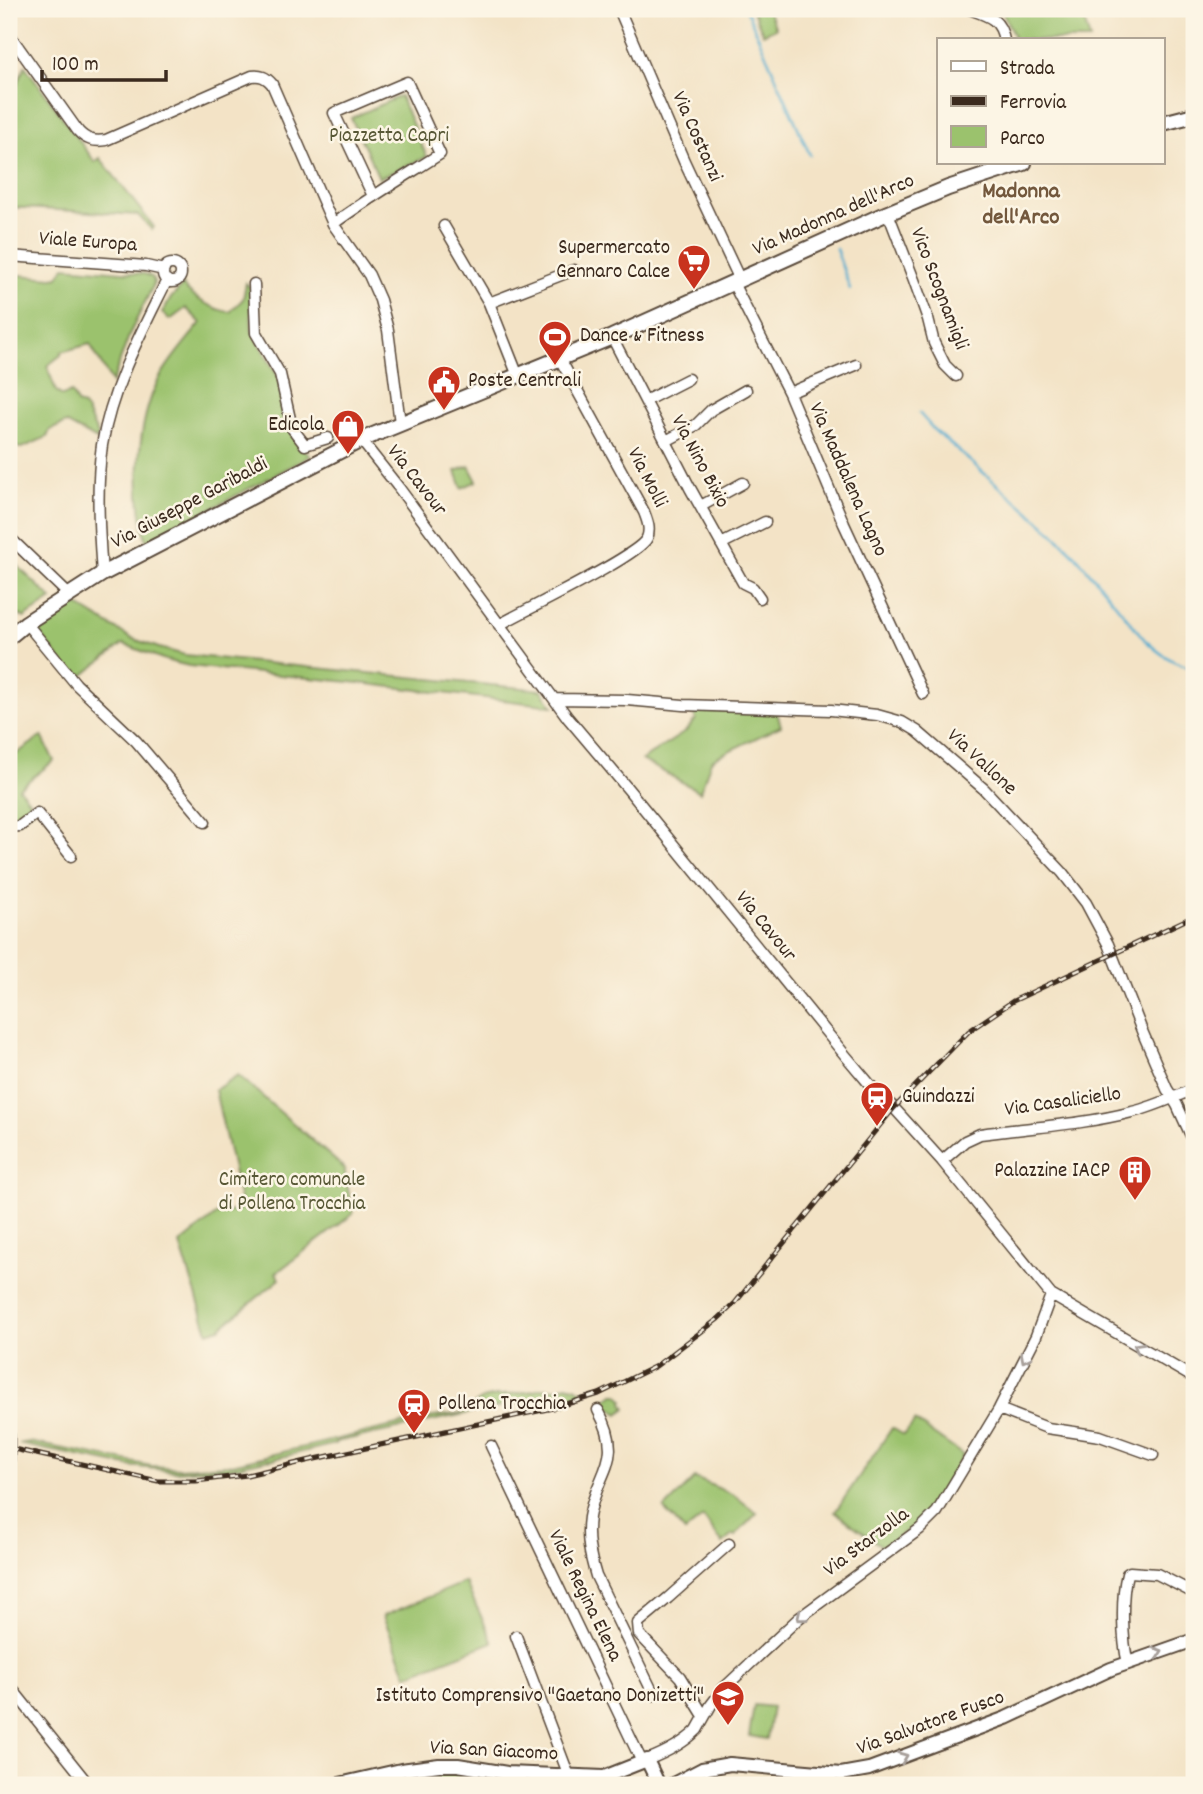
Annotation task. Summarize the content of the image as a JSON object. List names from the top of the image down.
{
  "streets": {
    "main road": ["Via Madonna dell'Arco", "Via Giuseppe Garibaldi"],
    "street": [
      "Via Costanzi",
      "Viale Europa",
      "Vico Scognamigli",
      "Via Nino Bixio",
      "Via Molli",
      "Via Maddalena Lagno",
      "Via Cavour",
      "Via Vallone",
      "Via Casaliciello",
      "Via Starzolla",
      "Viale Regina Elena",
      "Via Salvatore Fusco",
      "Via San Giacomo"
    ]
  },
  "crossings": [
    ["Via Costanzi", "Via Madonna dell'Arco"],
    ["Via Costanzi", "Via Maddalena Lagno"],
    ["Via Madonna dell'Arco", "Vico Scognamigli"],
    ["Via Madonna dell'Arco", "Via Nino Bixio"],
    ["Via Madonna dell'Arco", "Via Molli"],
    ["Via Madonna dell'Arco", "Via Maddalena Lagno"],
    ["Via Madonna dell'Arco", "Via Giuseppe Garibaldi"],
    ["Via Molli", "Via Cavour"],
    ["Via Molli", "Via Giuseppe Garibaldi"],
    ["Via Cavour", "Via Giuseppe Garibaldi"],
    ["Via Cavour", "Via Vallone"],
    ["Via Cavour", "Via Casaliciello"],
    ["Via Cavour", "Via Starzolla"],
    ["Via Vallone", "Via Casaliciello"],
    ["Via Starzolla", "Viale Regina Elena"],
    ["Via Starzolla", "Via San Giacomo"],
    ["Viale Regina Elena", "Via San Giacomo"]
  ],
  "one_way": ["Via Starzolla", "Via Salvatore Fusco"],
  "districts": ["Madonna dell'Arco"],
  "parks": ["Piazzetta Capri", "Cimitero comunale di Pollena Trocchia"],
  "places": {
    "supermarket": ["Supermercato Gennaro Calce"],
    "sports": ["Dance & Fitness"],
    "public building": ["Poste Centrali"],
    "shop": ["Edicola"],
    "station": ["Guindazzi", "Pollena Trocchia"],
    "building": ["Palazzine IACP"],
    "school or university": ["Istituto Comprensivo \"Gaetano Donizetti\""]
  },
  "legend": ["Strada", "Ferrovia", "Parco"],
  "scale_bar": "100 m"
}
